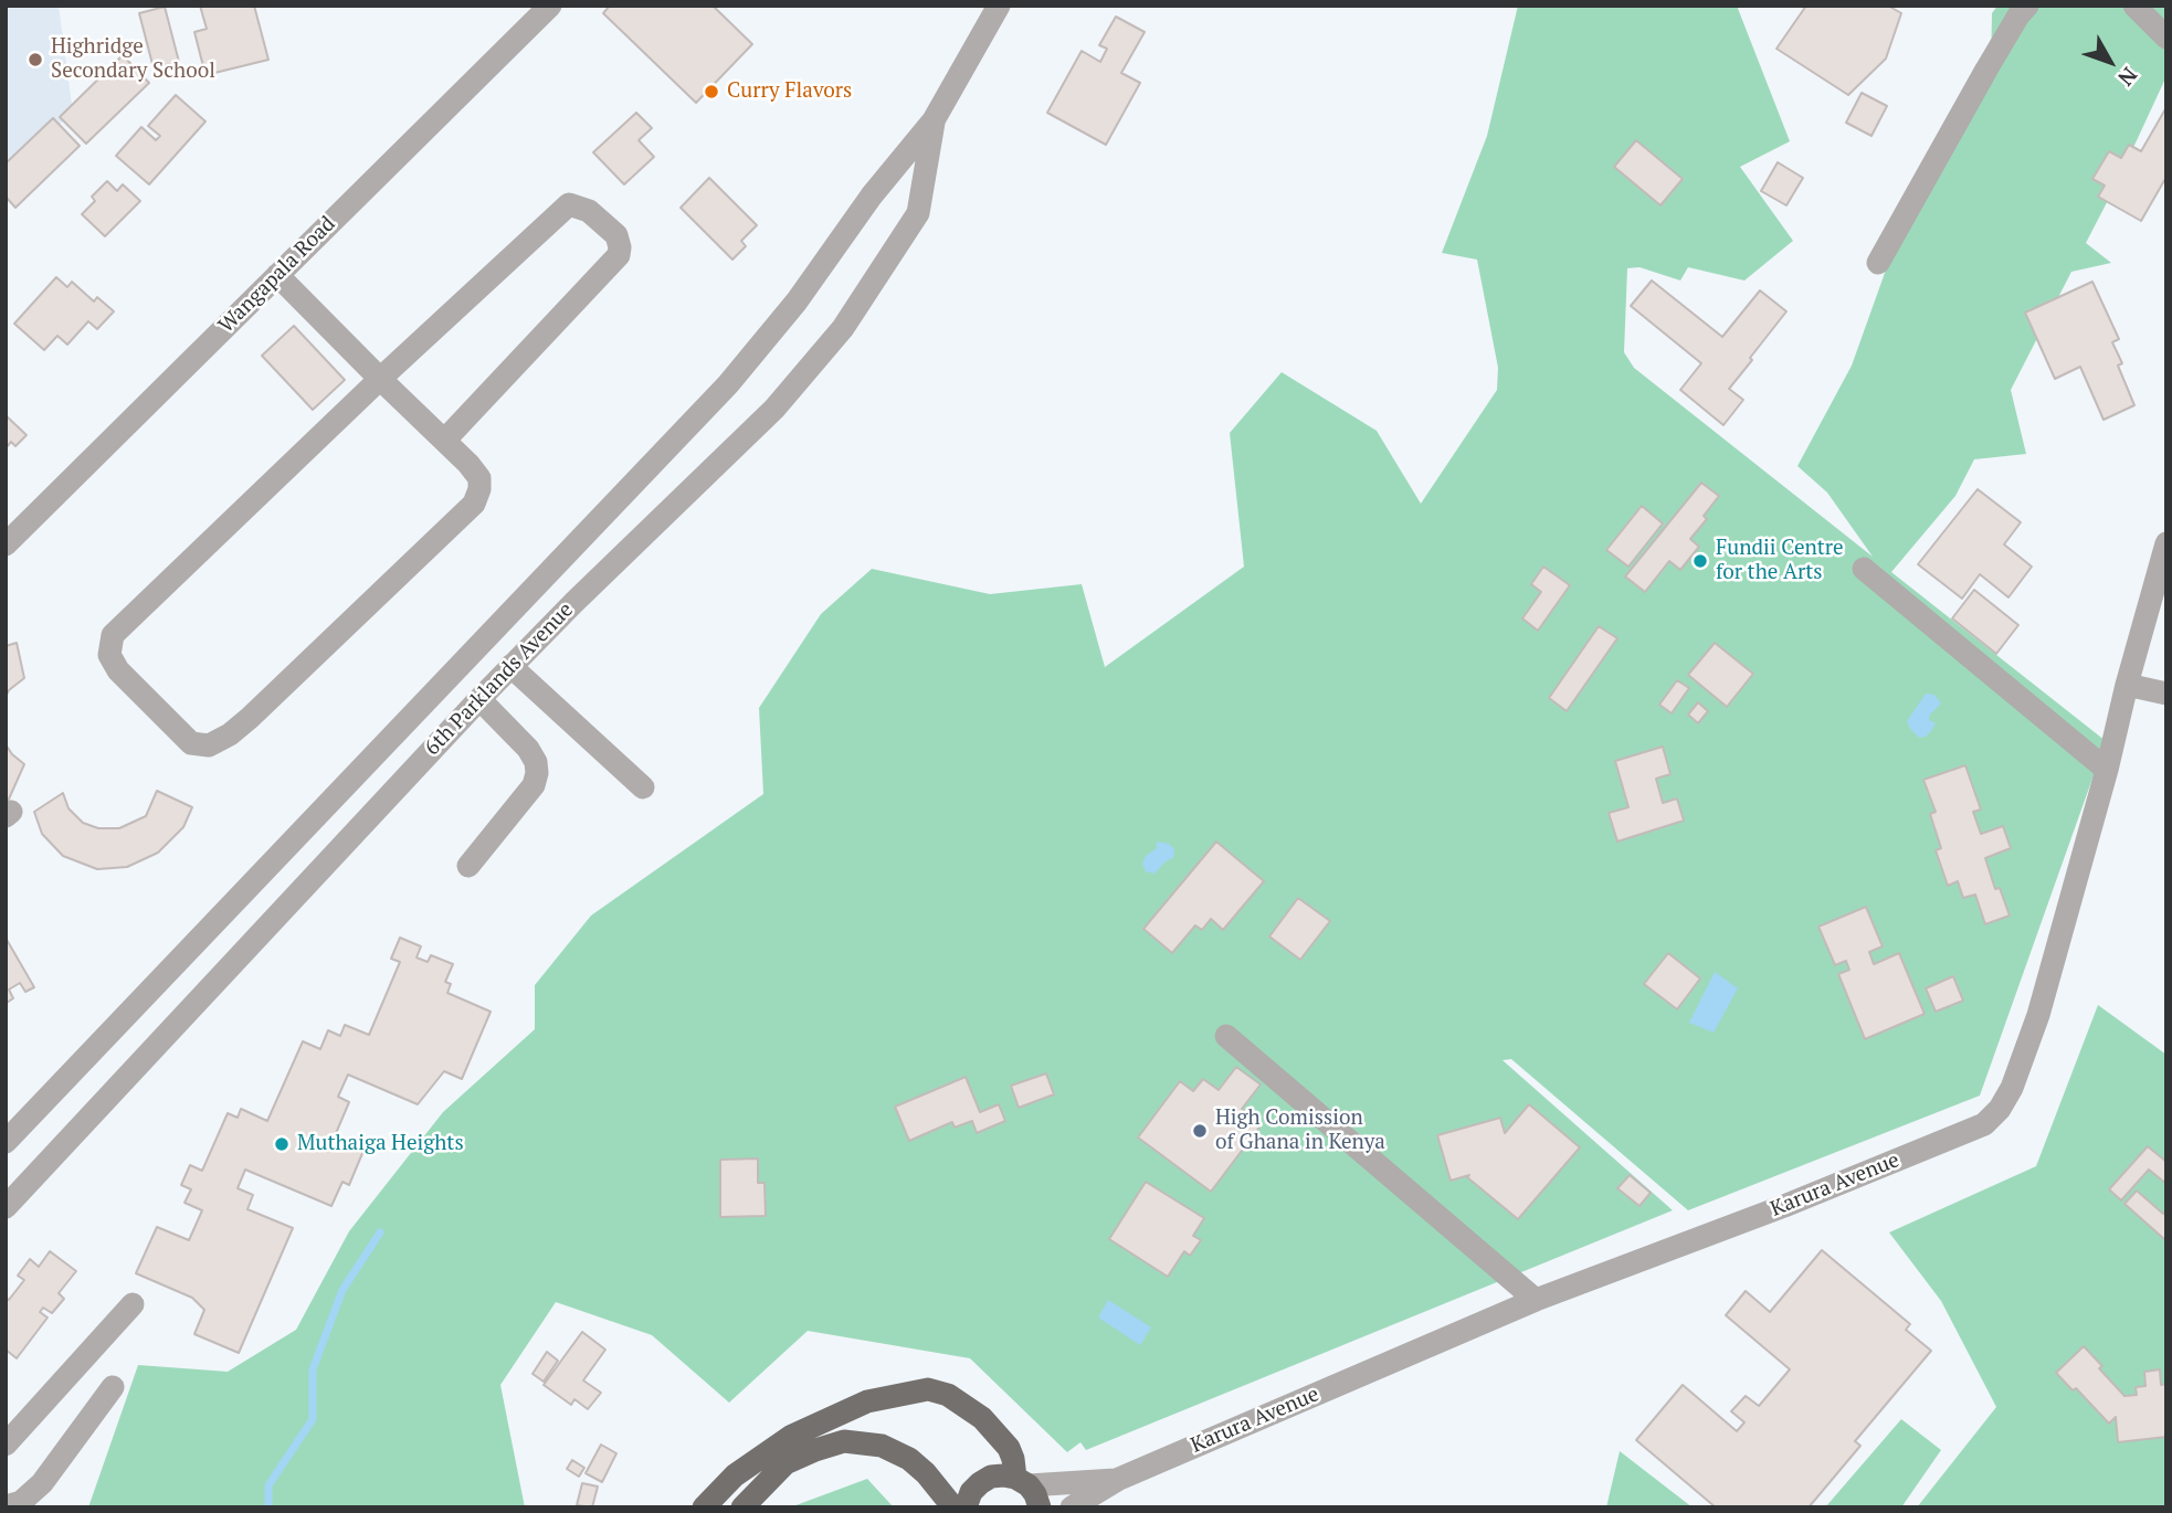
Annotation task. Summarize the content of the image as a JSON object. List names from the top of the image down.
{
  "streets": {
    "street": ["Wangapala Road", "6th Parklands Avenue", "Karura Avenue"]
  },
  "places": [
    "Highridge Secondary School",
    "Curry Flavors",
    "Fundii Centre for the Arts",
    "High Comission of Ghana in Kenya",
    "Muthaiga Heights"
  ],
  "north": "bottom right"
}
